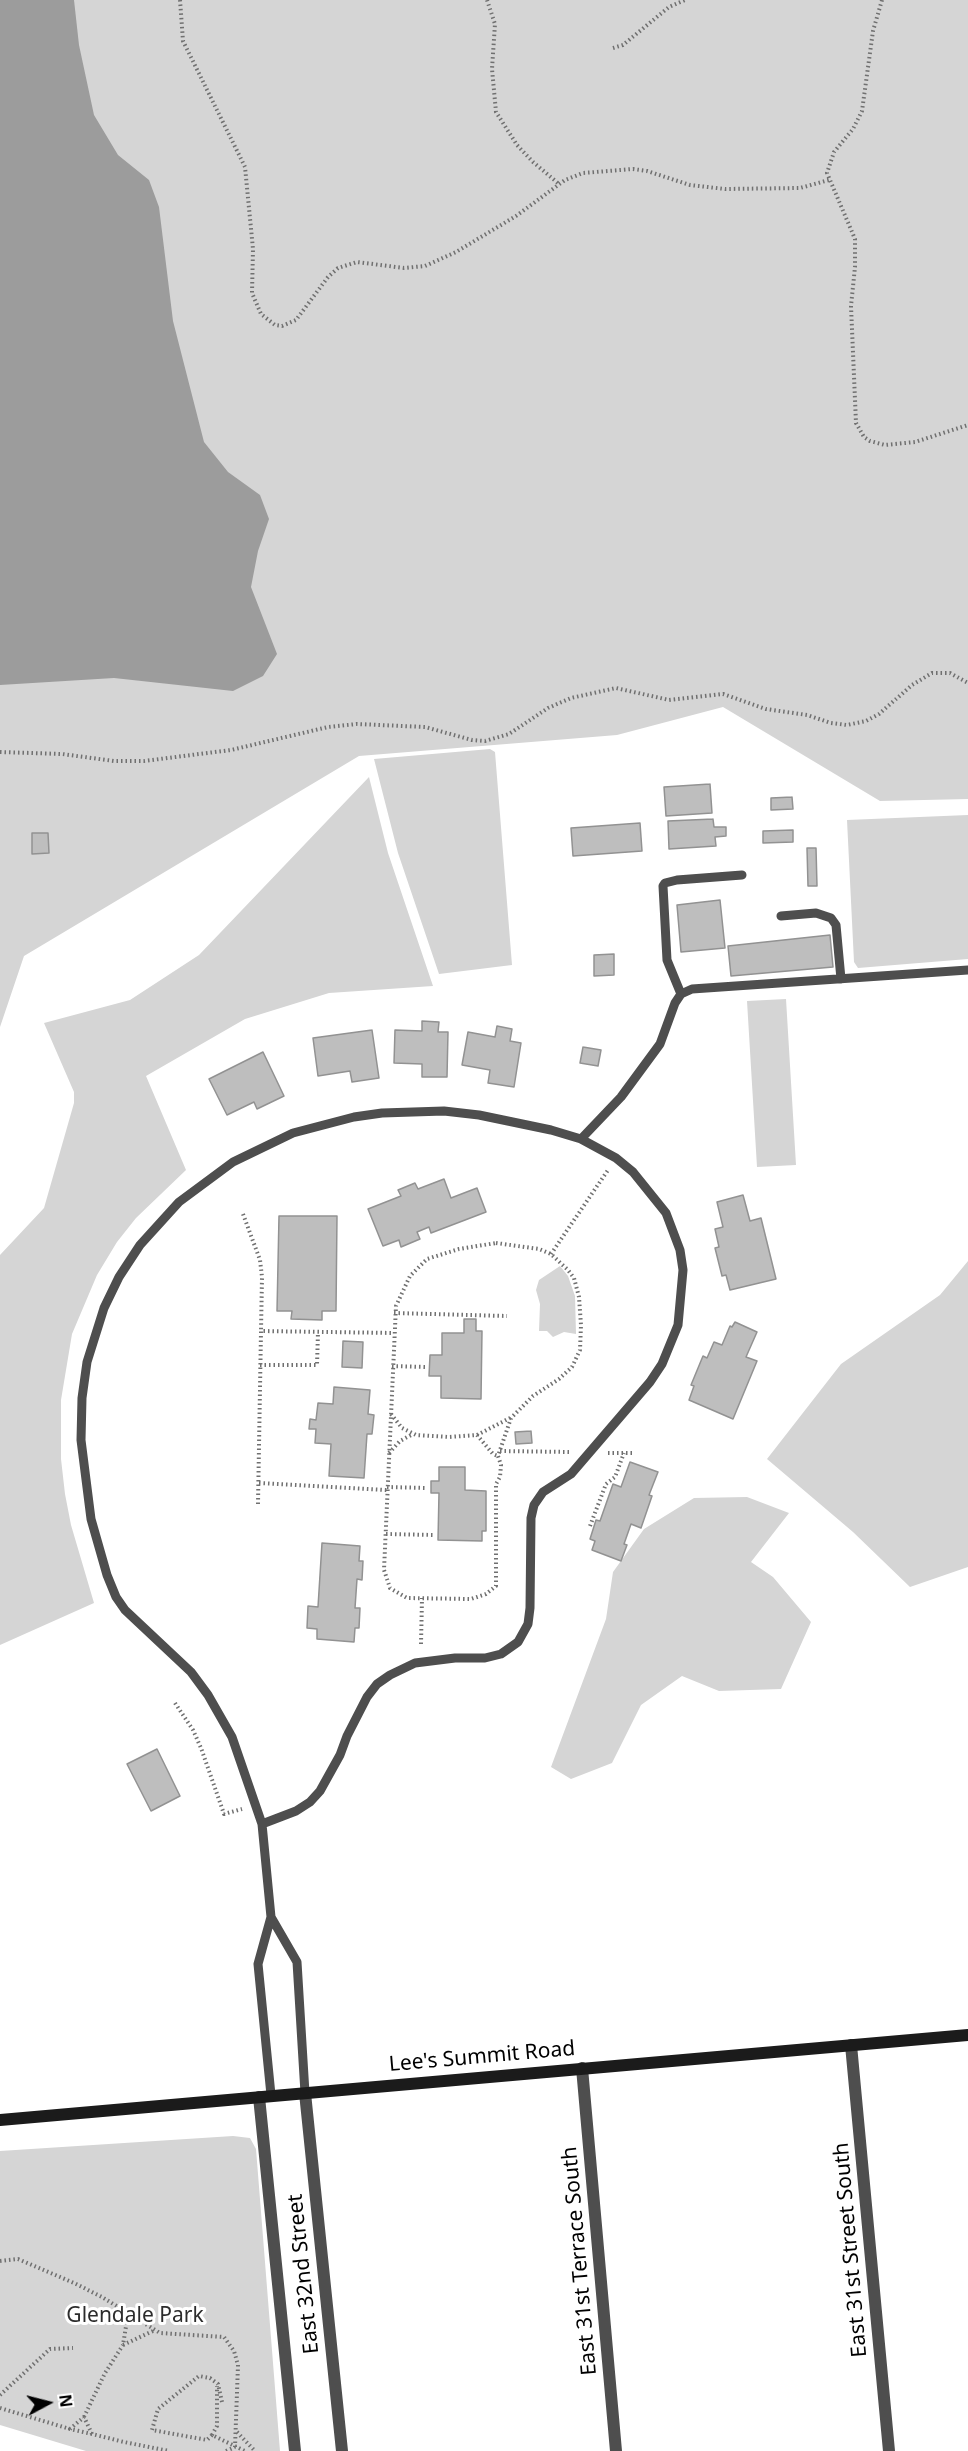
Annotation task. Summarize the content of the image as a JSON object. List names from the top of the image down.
{
  "streets": {
    "main road": ["Lee's Summit Road"],
    "street": ["East 31st Street South", "East 31st Terrace South", "East 32nd Street"]
  },
  "crossings": [
    ["Lee's Summit Road", "East 31st Street South"],
    ["Lee's Summit Road", "East 31st Terrace South"],
    ["Lee's Summit Road", "East 32nd Street"]
  ],
  "parks": ["Glendale Park"],
  "north": "right"
}
